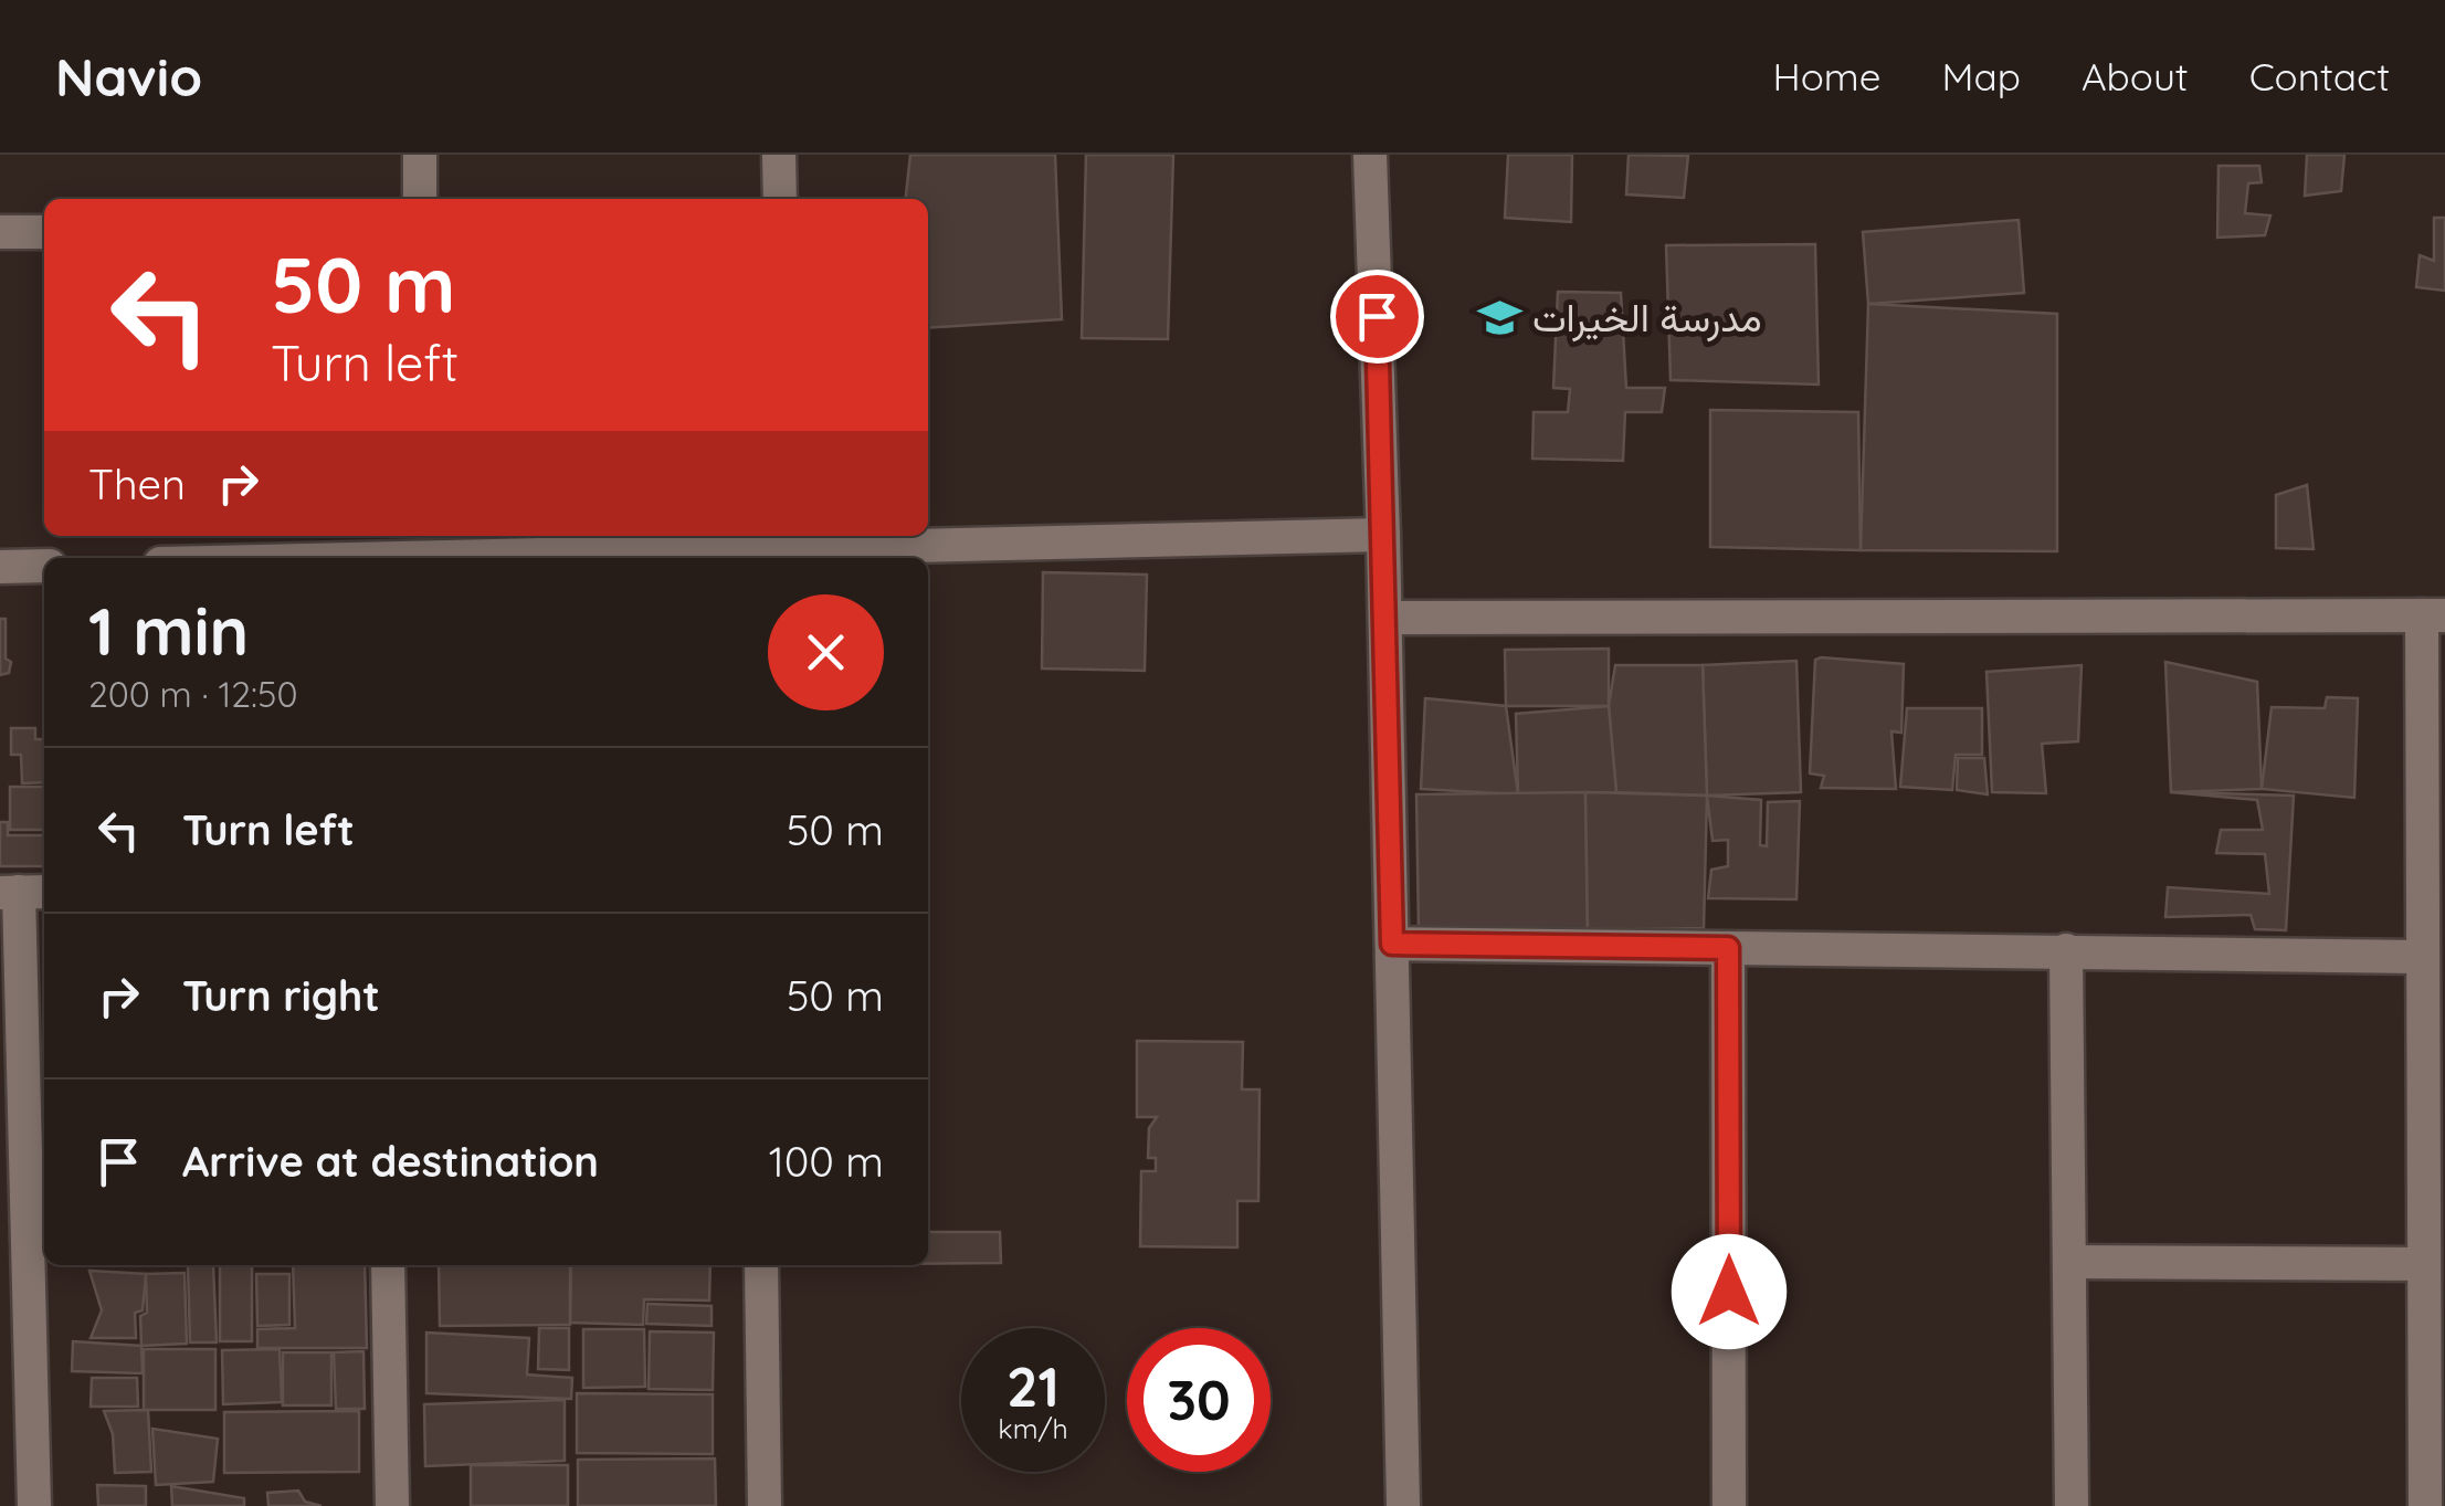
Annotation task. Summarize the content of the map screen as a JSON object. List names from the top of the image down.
{
  "places": {
    "school or university": ["مدرسة الخيرات"]
  },
  "page": {
    "header": "Navio",
    "nav": [
      "Home",
      "Map",
      "About",
      "Contact"
    ],
    "turn": ["50 m", "Turn left"],
    "then": "Then",
    "heading": ["1 min", "200 m · 12:50"],
    "list": [
      {
        "name": "Turn left",
        "value": "50 m"
      },
      {
        "name": "Turn right",
        "value": "50 m"
      },
      {
        "name": "Arrive at destination",
        "value": "100 m"
      }
    ],
    "speed": "21 km/h",
    "limit": "30"
  }
}
